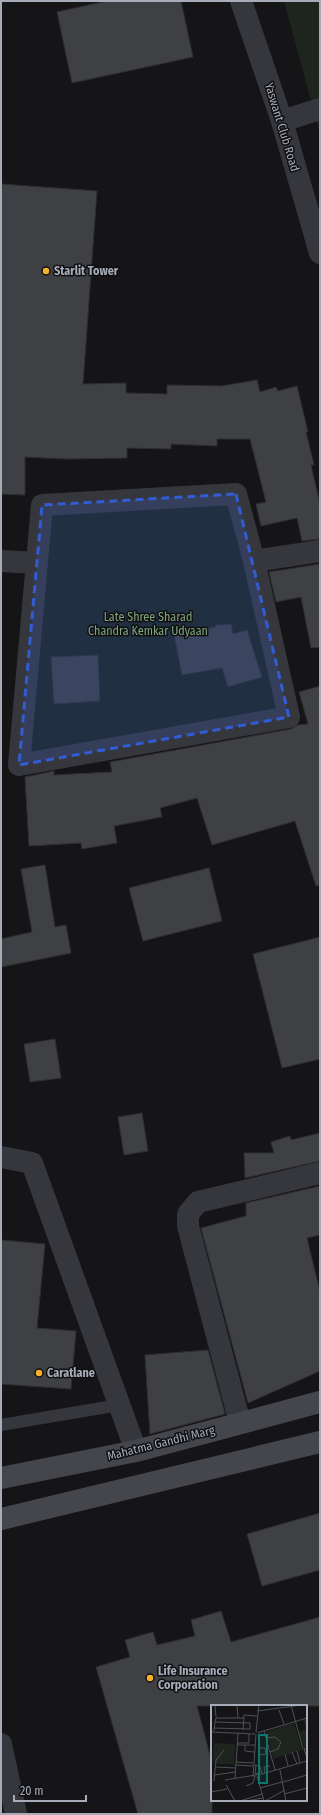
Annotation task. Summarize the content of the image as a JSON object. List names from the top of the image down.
{
  "streets": {
    "main road": ["Mahatma Gandhi Marg"],
    "street": ["Yaswant Club Road"]
  },
  "parks": ["Late Shree Sharad Chandra Kemkar Udyaan"],
  "places": ["Starlit Tower", "Caratlane", "Life Insurance Corporation"],
  "scale_bar": "20 m"
}
